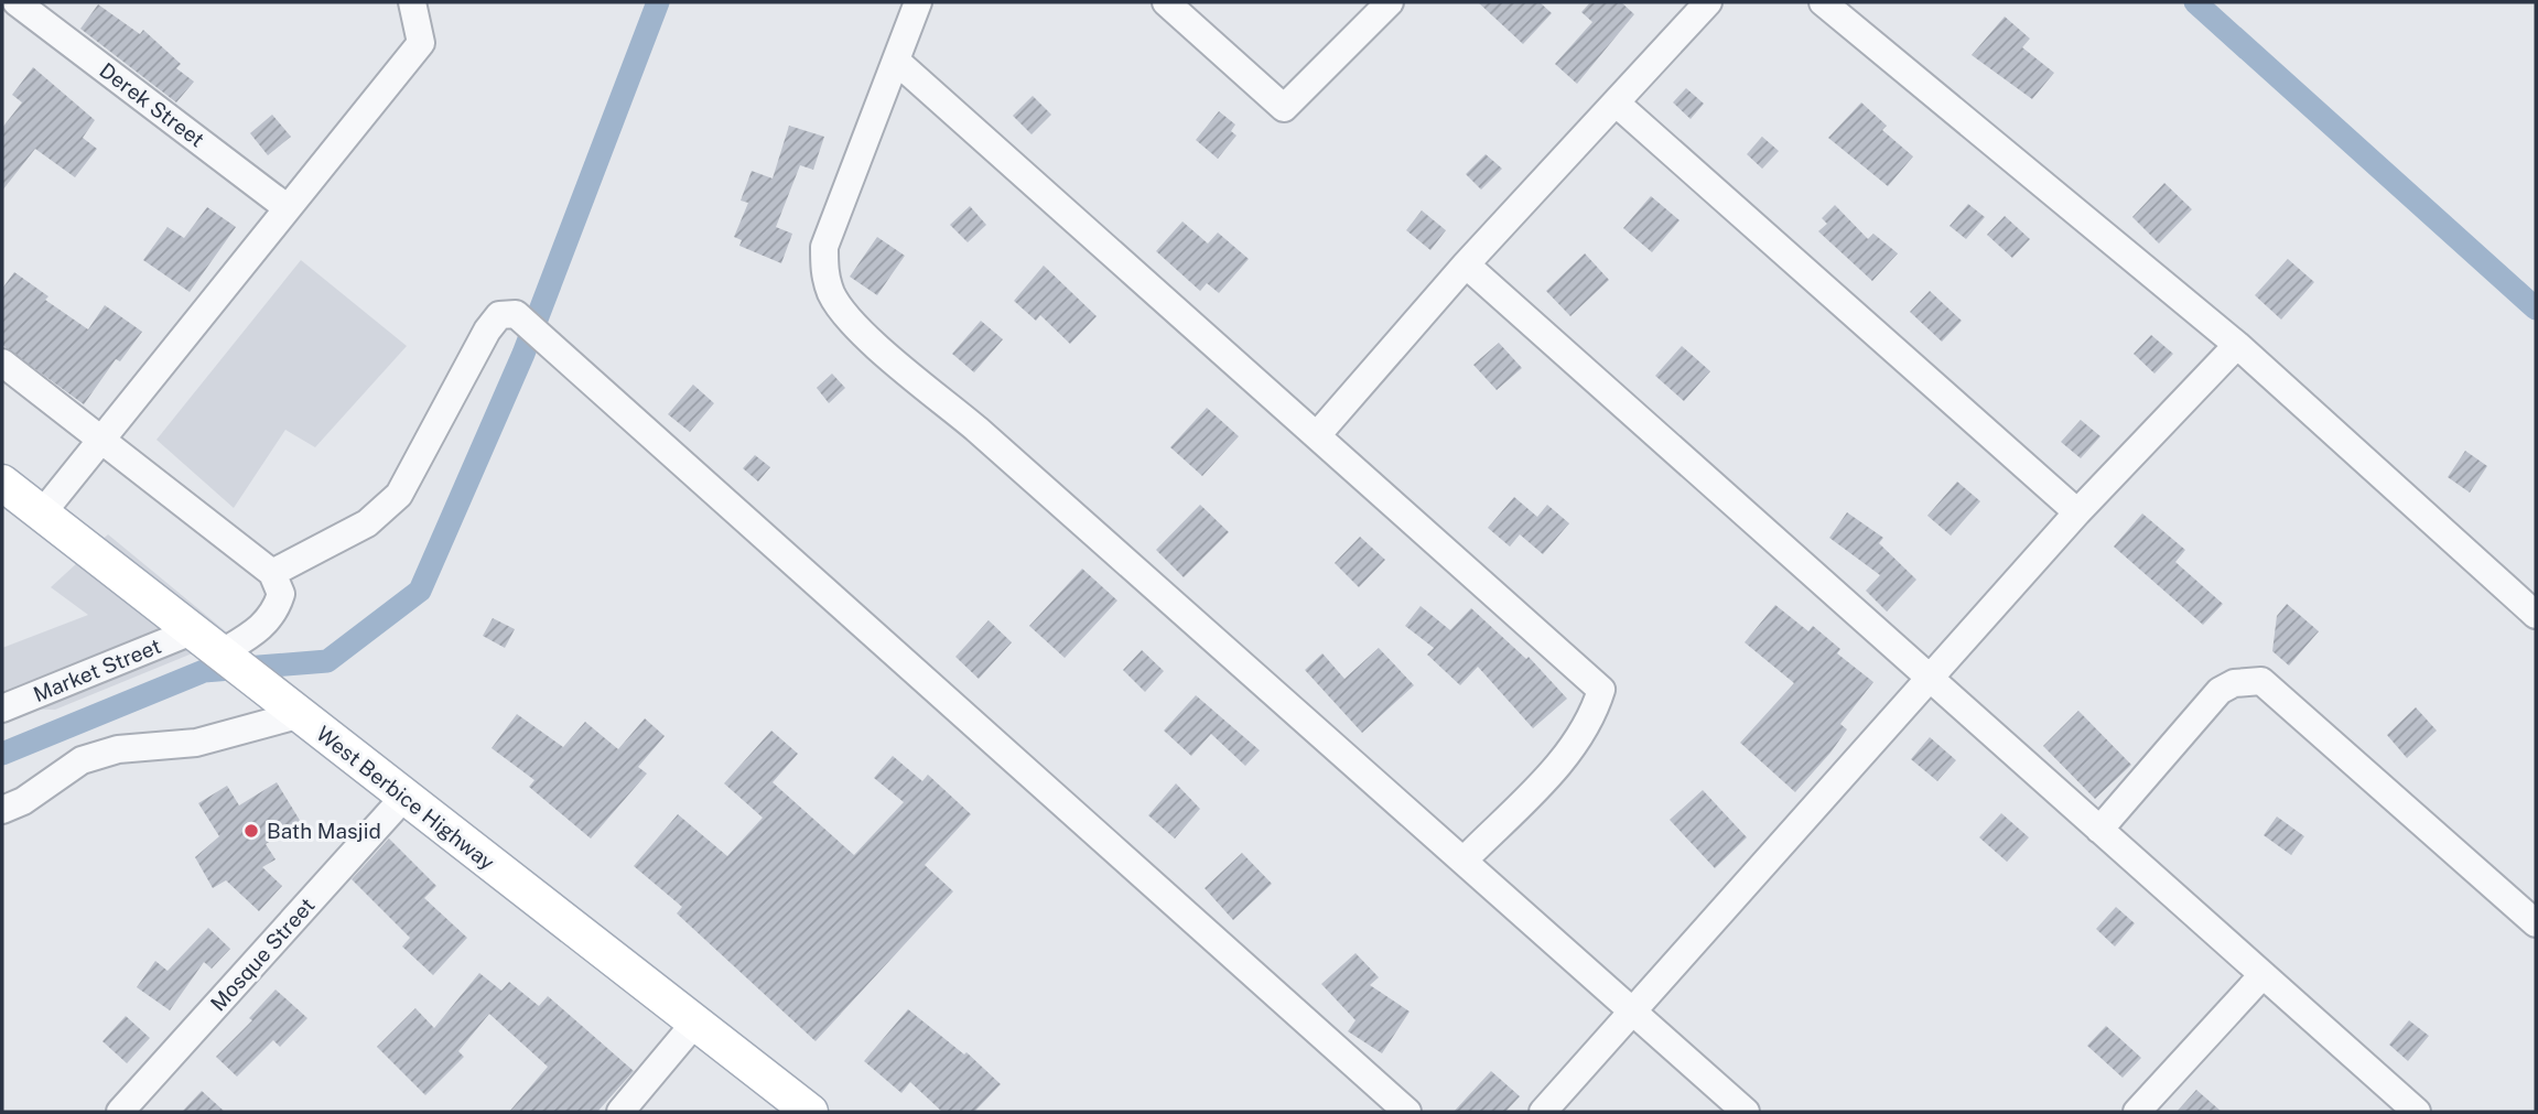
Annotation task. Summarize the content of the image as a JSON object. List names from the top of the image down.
{
  "streets": {
    "main road": ["West Berbice Highway"],
    "street": ["Derek Street", "Market Street", "Mosque Street"]
  },
  "crossings": [
    ["Market Street", "West Berbice Highway"],
    ["West Berbice Highway", "Mosque Street"]
  ],
  "places": ["Bath Masjid"]
}
